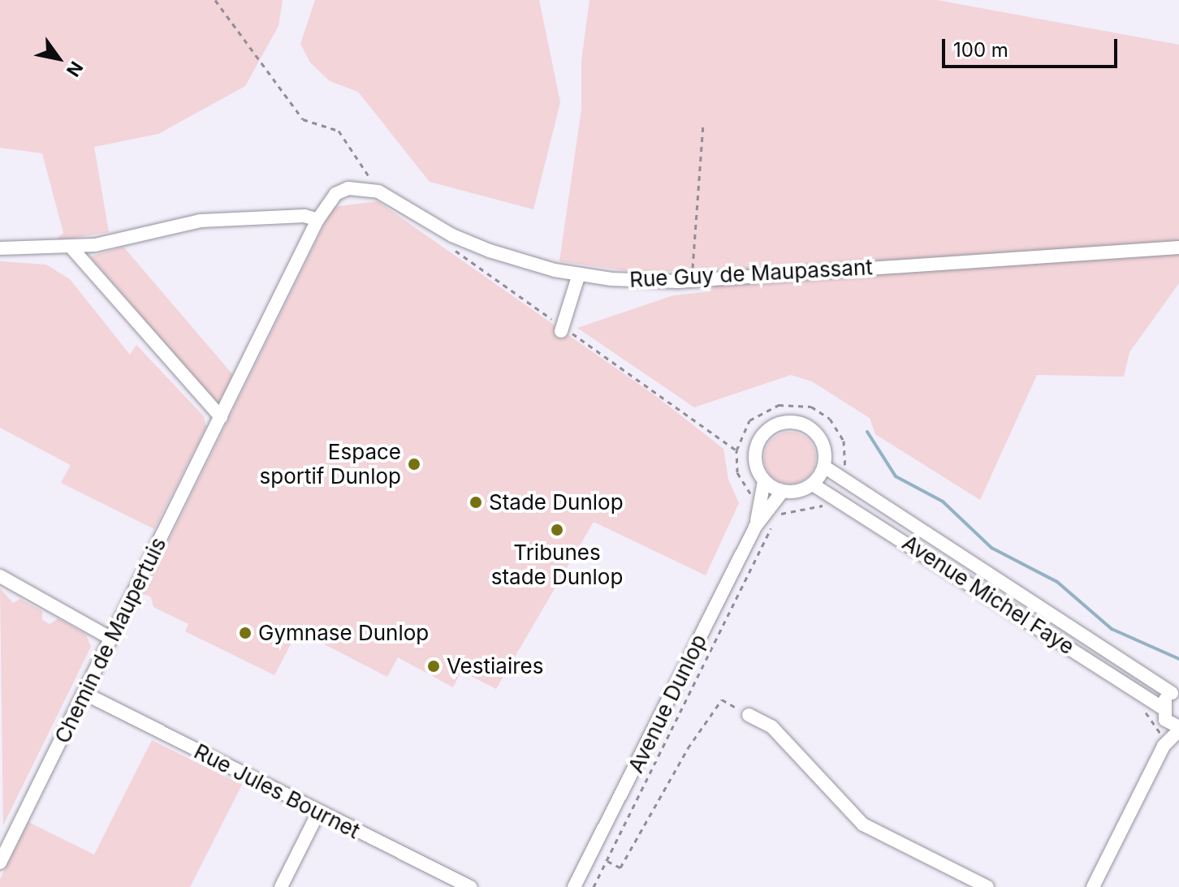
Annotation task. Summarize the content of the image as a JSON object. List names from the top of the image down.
{
  "streets": {
    "street": [
      "Rue Guy de Maupassant",
      "Avenue Michel Faye",
      "Chemin de Maupertuis",
      "Avenue Dunlop",
      "Rue Jules Bournet"
    ]
  },
  "crossings": [
    ["Rue Guy de Maupassant", "Chemin de Maupertuis"],
    ["Avenue Michel Faye", "Avenue Dunlop"],
    ["Chemin de Maupertuis", "Rue Jules Bournet"]
  ],
  "places": [
    "Espace sportif Dunlop",
    "Stade Dunlop",
    "Tribunes stade Dunlop",
    "Gymnase Dunlop",
    "Vestiaires"
  ],
  "scale_bar": "100 m",
  "north": "bottom right"
}
